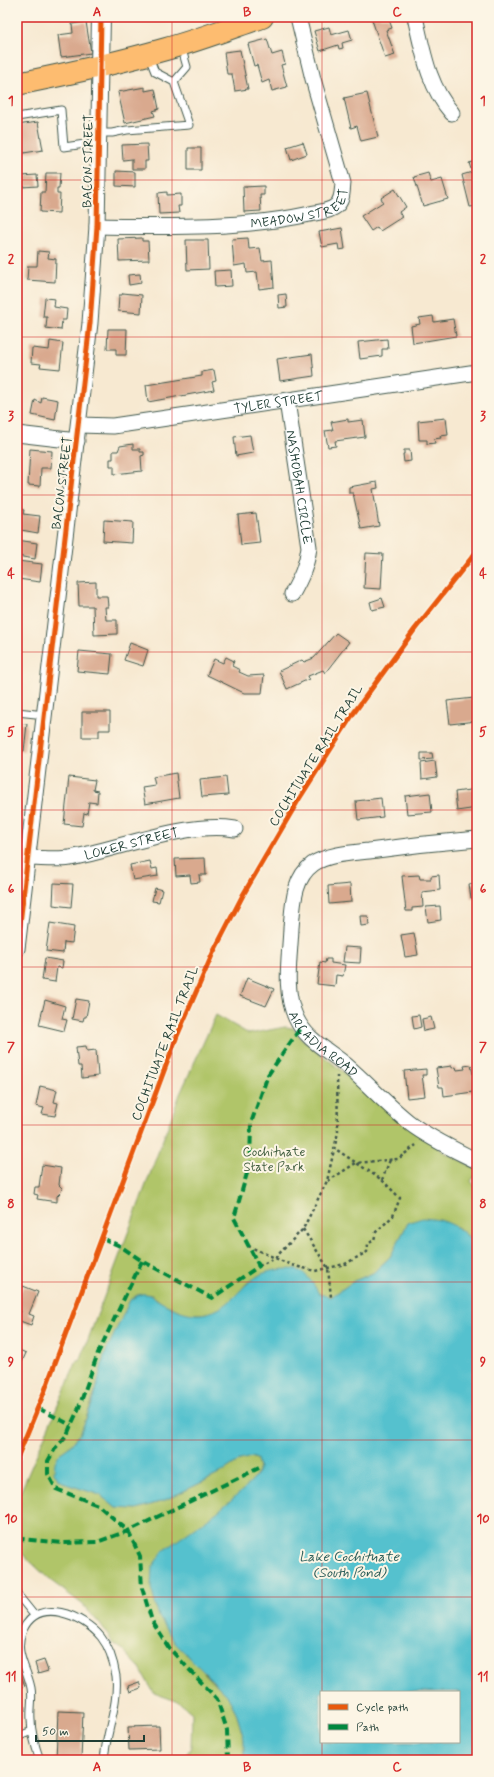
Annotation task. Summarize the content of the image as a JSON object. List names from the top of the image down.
{
  "streets": {
    "street": [
      "BACON STREET",
      "MEADOW STREET",
      "TYLER STREET",
      "NASHOBAH CIRCLE",
      "LOKER STREET",
      "ARCADIA ROAD"
    ],
    "cycle path": ["COCHITUATE RAIL TRAIL"]
  },
  "crossings": [
    ["BACON STREET", "MEADOW STREET"],
    ["BACON STREET", "TYLER STREET"],
    ["BACON STREET", "LOKER STREET"],
    ["TYLER STREET", "NASHOBAH CIRCLE"]
  ],
  "water": ["Lake Cochituate (South Pond)"],
  "parks": ["Cochituate State Park"],
  "legend": ["Cycle path", "Path"],
  "scale_bar": "50 m",
  "grid": {
    "columns": ["A", "B", "C"],
    "rows": [
      "1",
      "2",
      "3",
      "4",
      "5",
      "6",
      "7",
      "8",
      "9",
      "10",
      "11"
    ]
  }
}
